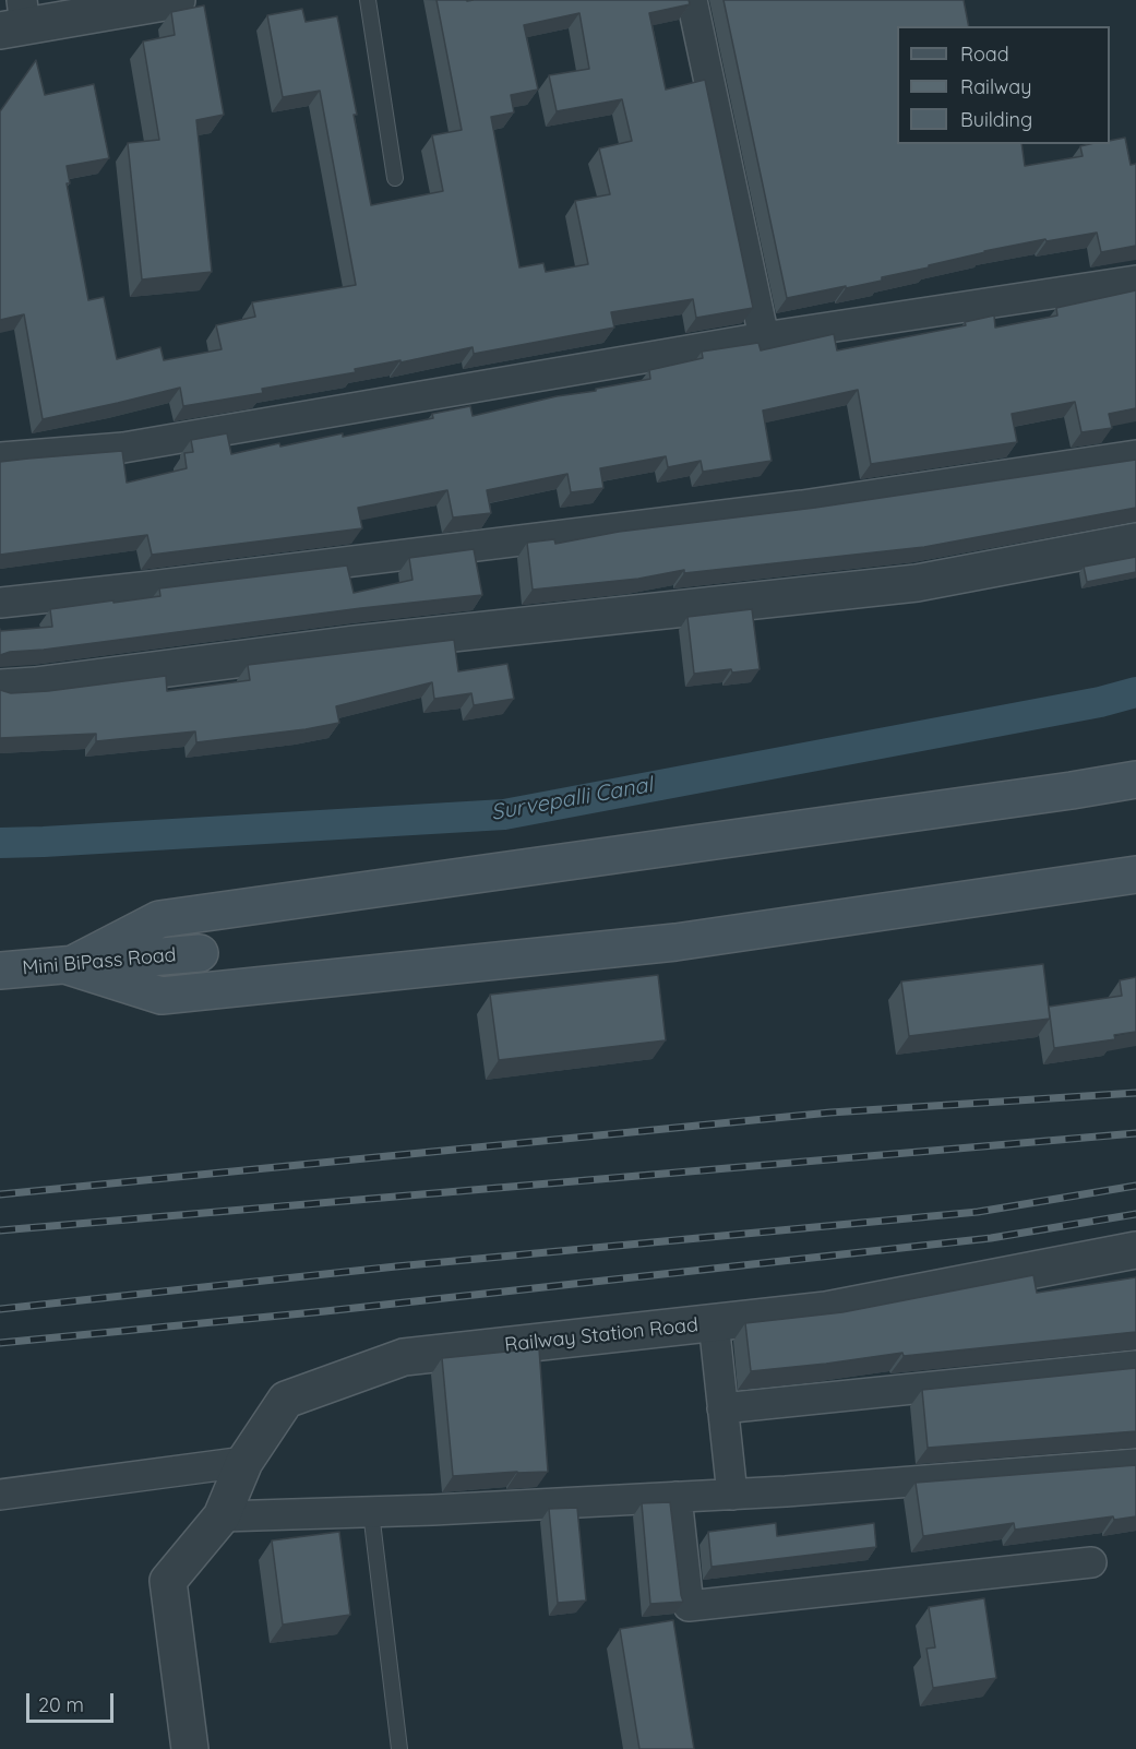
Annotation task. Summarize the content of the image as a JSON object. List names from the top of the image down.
{
  "streets": {
    "main road": ["Mini BiPass Road"],
    "street": ["Railway Station Road"]
  },
  "water": ["Survepalli Canal"],
  "legend": ["Road", "Railway", "Building"],
  "scale_bar": "20 m"
}
